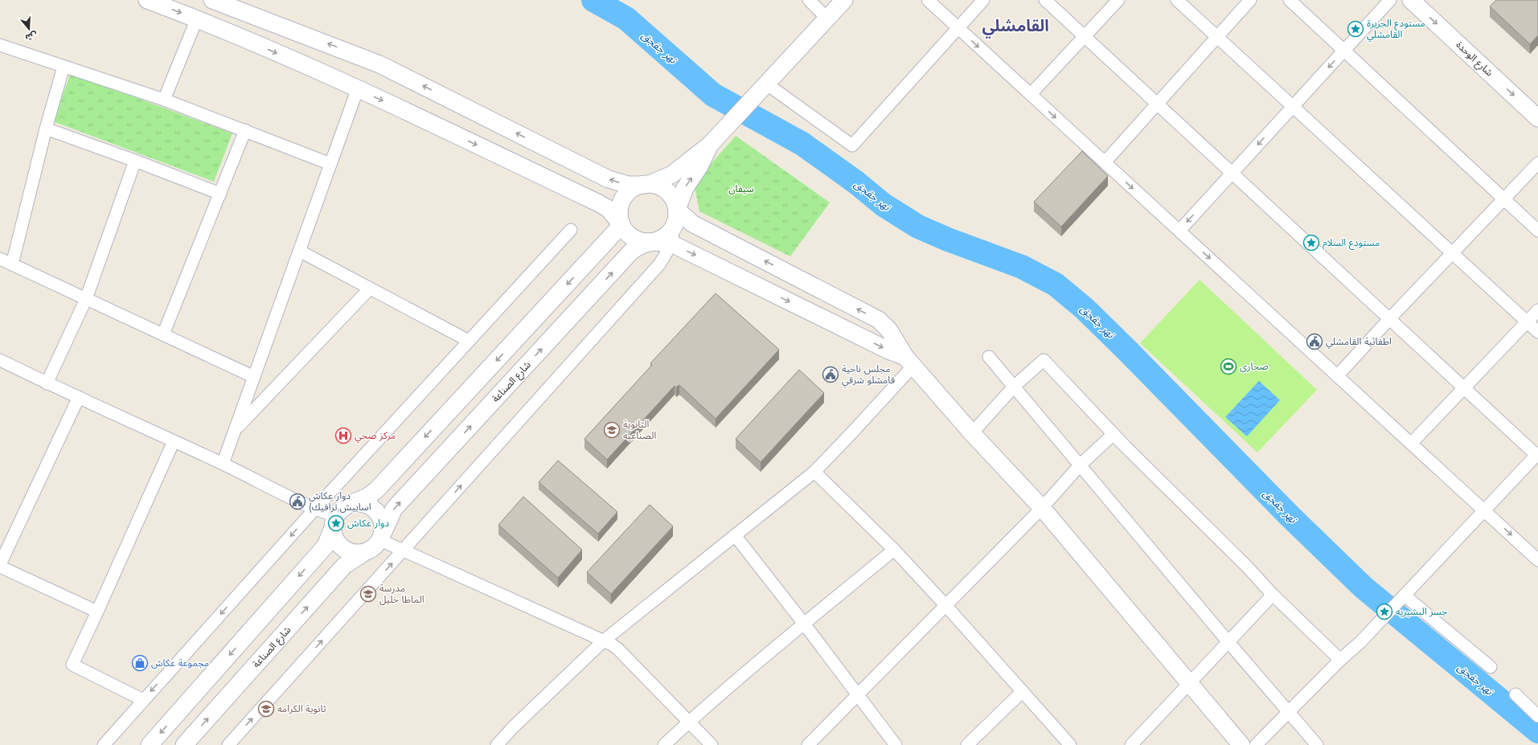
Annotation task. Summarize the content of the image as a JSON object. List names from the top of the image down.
{
  "streets": {
    "street": ["شارع الوحدة", "شارع الصناعة"]
  },
  "districts": ["القامشلي"],
  "water": ["نهر جقجق"],
  "parks": ["سيفان"],
  "places": {
    "place": [
      "مستودع الجزيرة القامشلي",
      "مستودع السلام",
      "دوار عكاش",
      "جسر البشيريه"
    ],
    "public building": ["اطفائية القامشلي", "مجلس ناحية قامشلو شرقي", "دوار عكاش (اساييش٫ترافيك"],
    "sports": ["صحارى"],
    "school or university": ["الثانوية الصناعيه", "مدرسة الماظا خليل", "ثانوية الكرامه"],
    "hospital": ["مركز صحي"],
    "shop": ["مجموعة عكاش"]
  },
  "north": "bottom"
}
